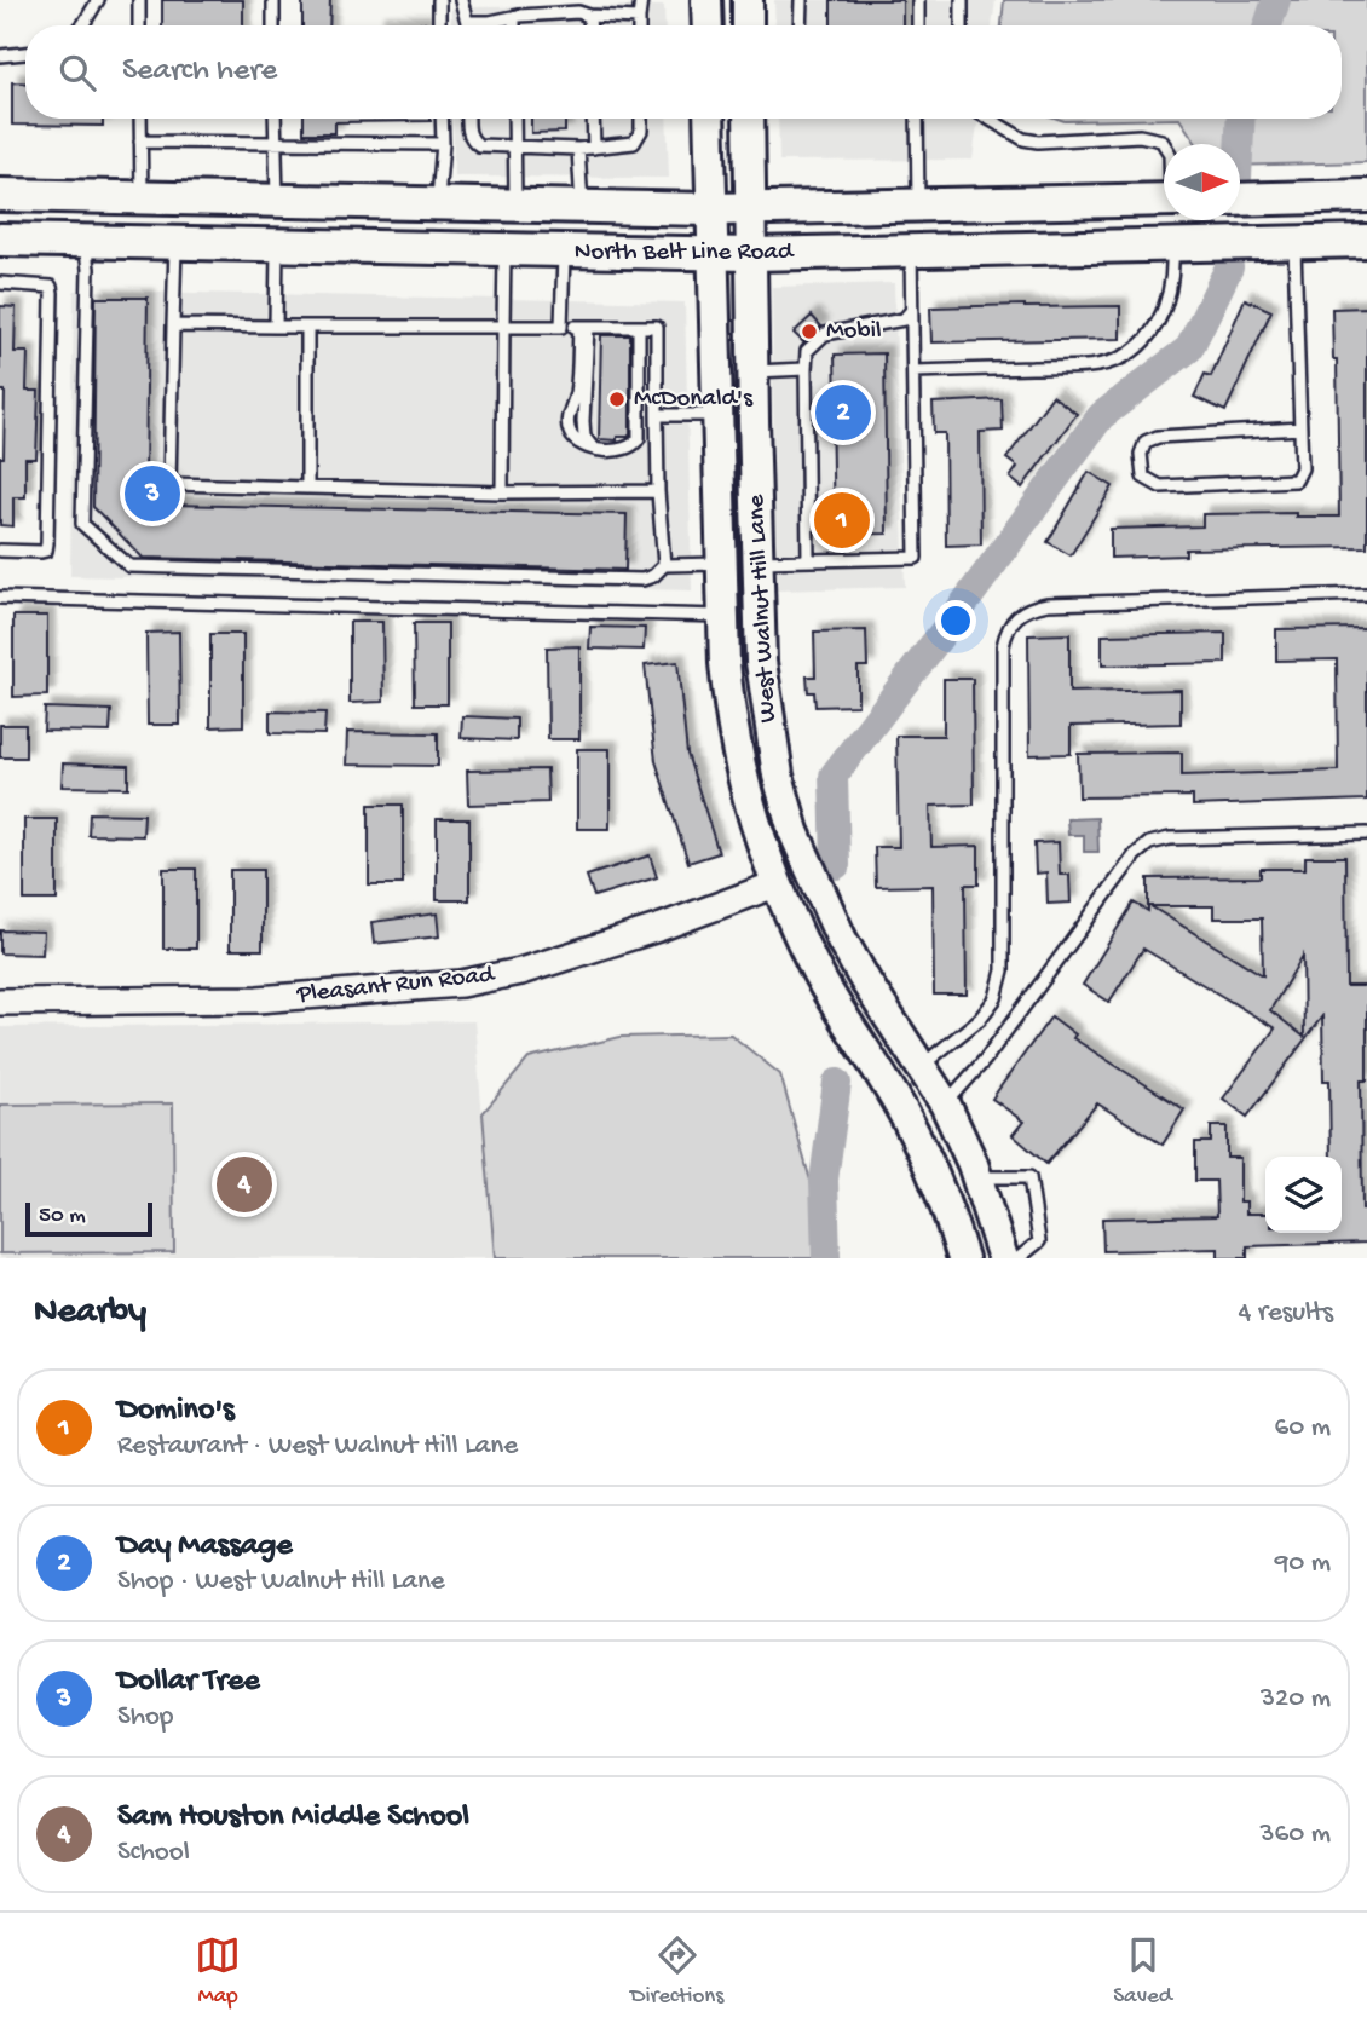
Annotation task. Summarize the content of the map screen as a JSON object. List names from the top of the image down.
{
  "streets": {
    "main road": ["North Belt Line Road", "West Walnut Hill Lane"],
    "street": ["Pleasant Run Road"]
  },
  "crossings": [
    ["North Belt Line Road", "West Walnut Hill Lane"],
    ["West Walnut Hill Lane", "Pleasant Run Road"]
  ],
  "places": ["Mobil", "McDonald's"],
  "scale_bar": "50 m",
  "north": "right",
  "page": {
    "search": "Search here",
    "pins": [
      "2",
      "3",
      "1",
      "4"
    ],
    "scale": "50 m",
    "heading": ["Nearby", "4 results"],
    "list": [
      {
        "mark": "1",
        "name": "Domino's",
        "note": "Restaurant · West Walnut Hill Lane",
        "value": "60 m"
      },
      {
        "mark": "2",
        "name": "Day Massage",
        "note": "Shop · West Walnut Hill Lane",
        "value": "90 m"
      },
      {
        "mark": "3",
        "name": "Dollar Tree",
        "note": "Shop",
        "value": "320 m"
      },
      {
        "mark": "4",
        "name": "Sam Houston Middle School",
        "note": "School",
        "value": "360 m"
      }
    ],
    "nav": ["Map", "Directions", "Saved"]
  }
}
